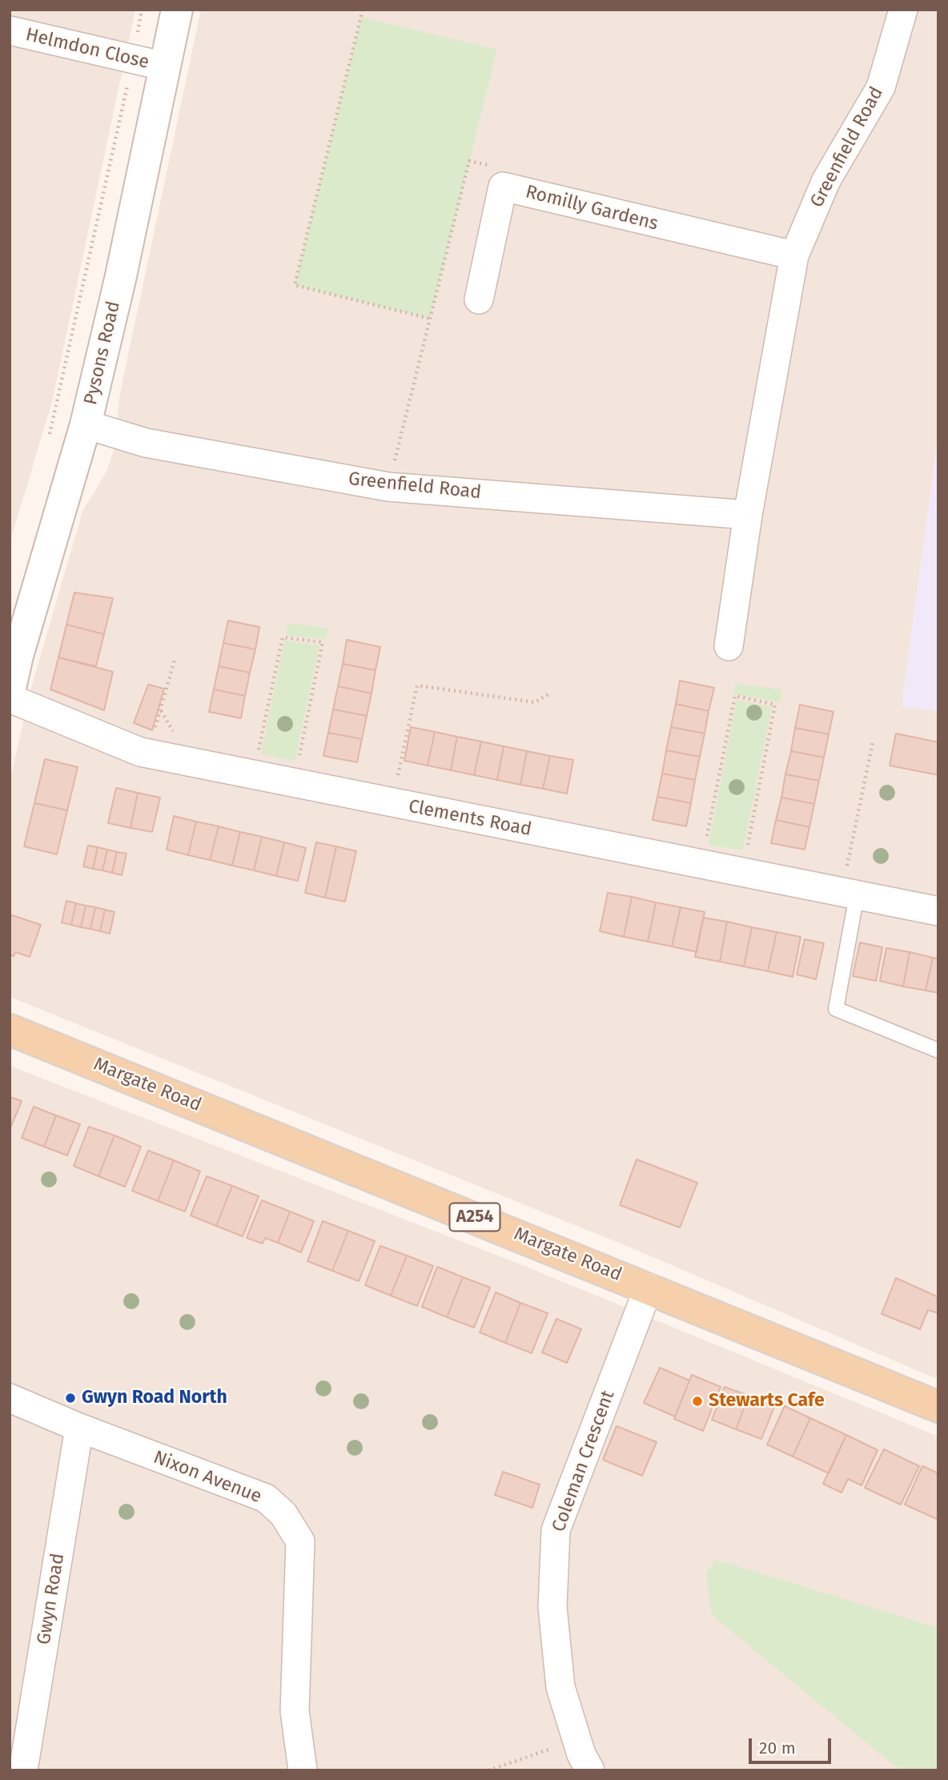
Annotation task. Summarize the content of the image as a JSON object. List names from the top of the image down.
{
  "streets": {
    "main road": ["Margate Road", "A254"],
    "street": [
      "Helmdon Close",
      "Greenfield Road",
      "Romilly Gardens",
      "Pysons Road",
      "Clements Road",
      "Coleman Crescent",
      "Nixon Avenue",
      "Gwyn Road"
    ]
  },
  "crossings": [
    ["Helmdon Close", "Pysons Road"],
    ["Greenfield Road", "Romilly Gardens"],
    ["Greenfield Road", "Pysons Road"],
    ["Margate Road", "Coleman Crescent"],
    ["Nixon Avenue", "Gwyn Road"]
  ],
  "places": ["Gwyn Road North", "Stewarts Cafe"],
  "scale_bar": "20 m"
}
